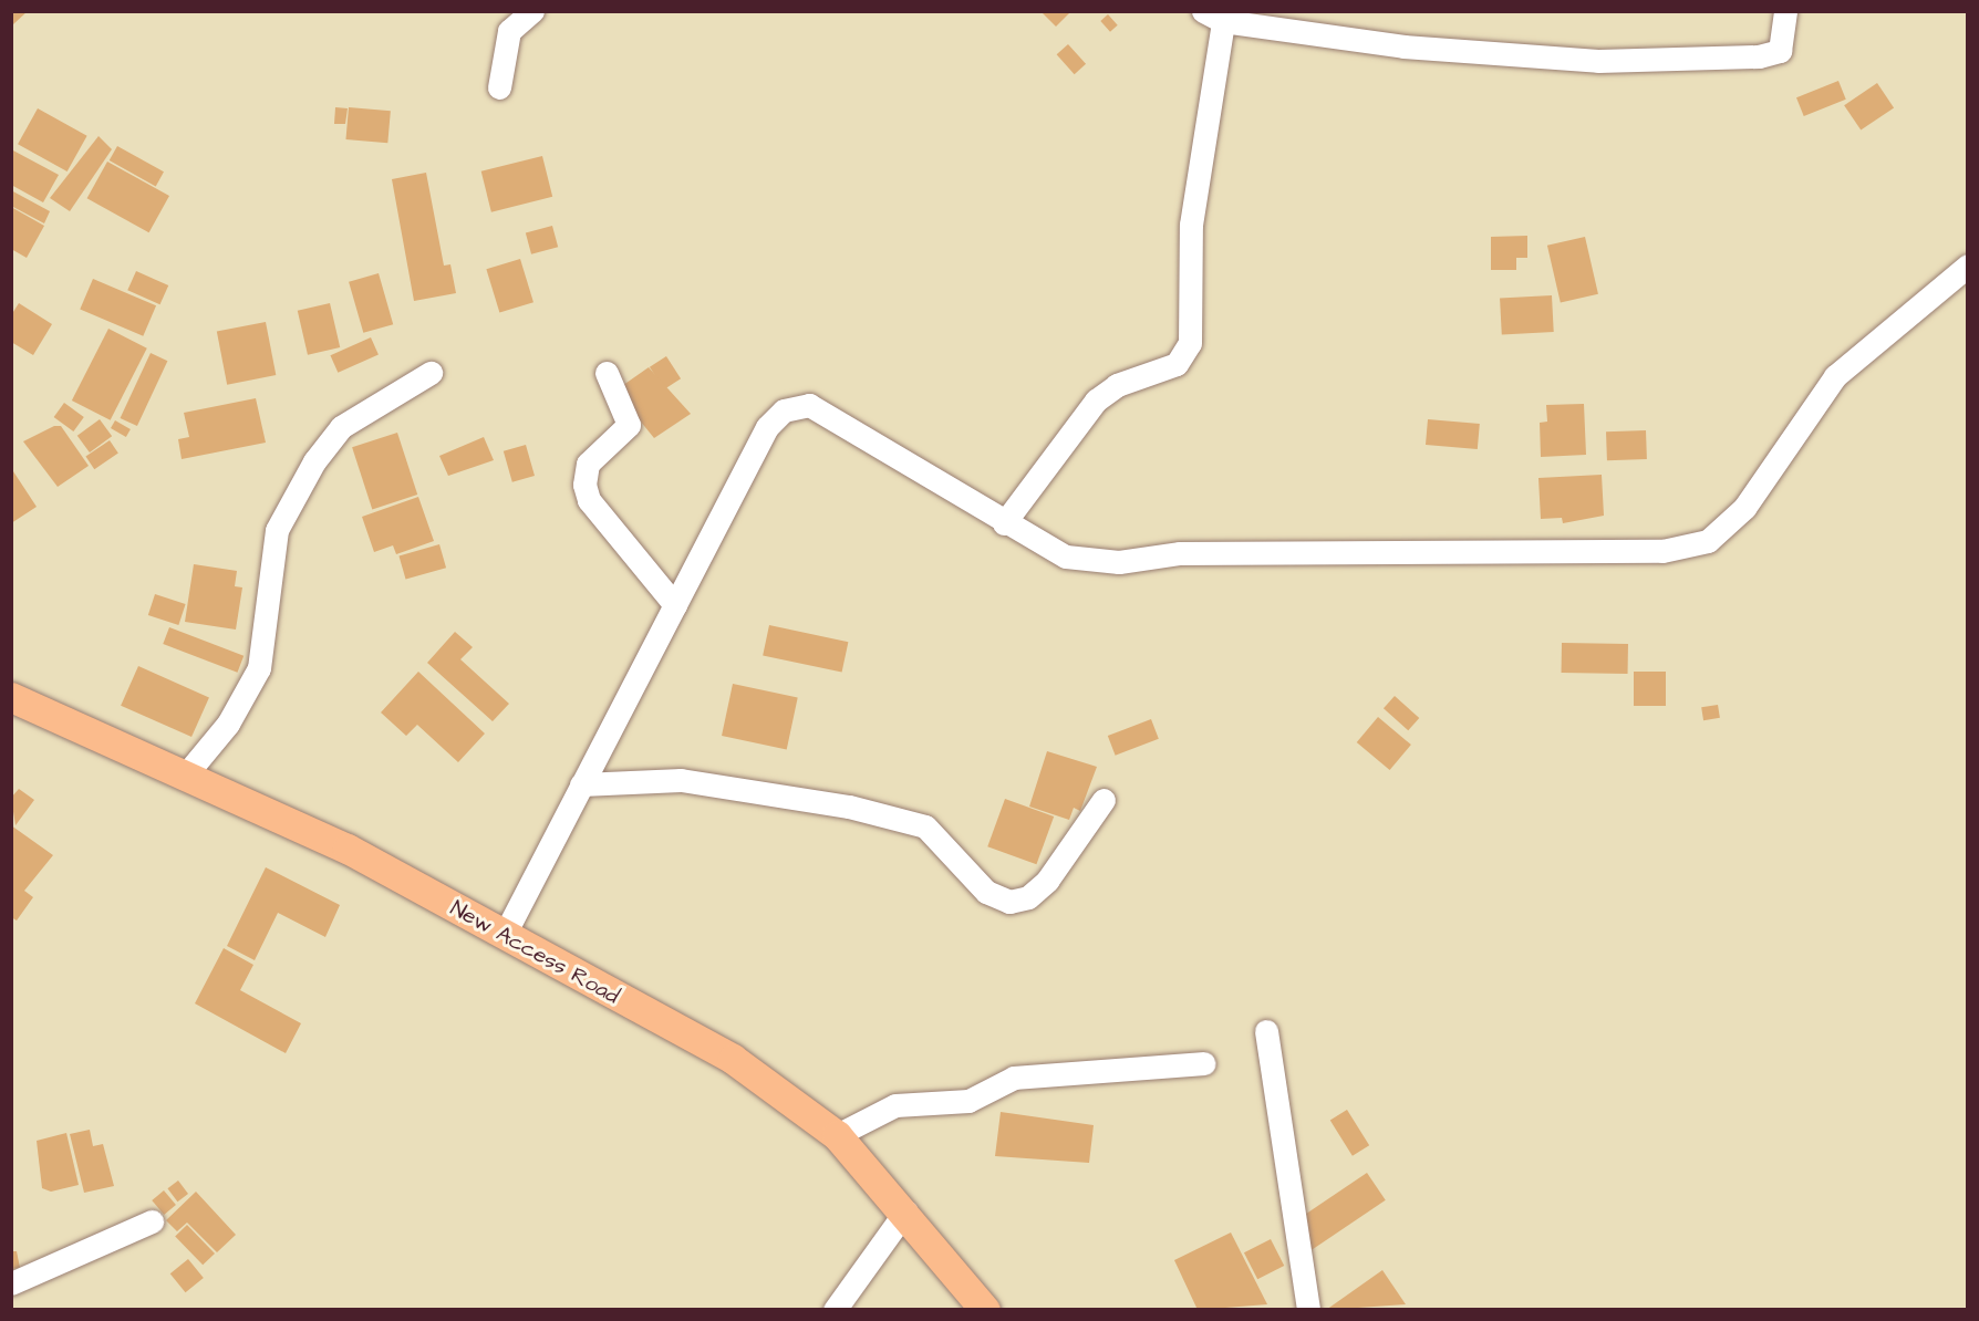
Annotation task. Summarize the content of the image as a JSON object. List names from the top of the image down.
{
  "streets": {
    "main road": ["New Access Road"]
  }
}
